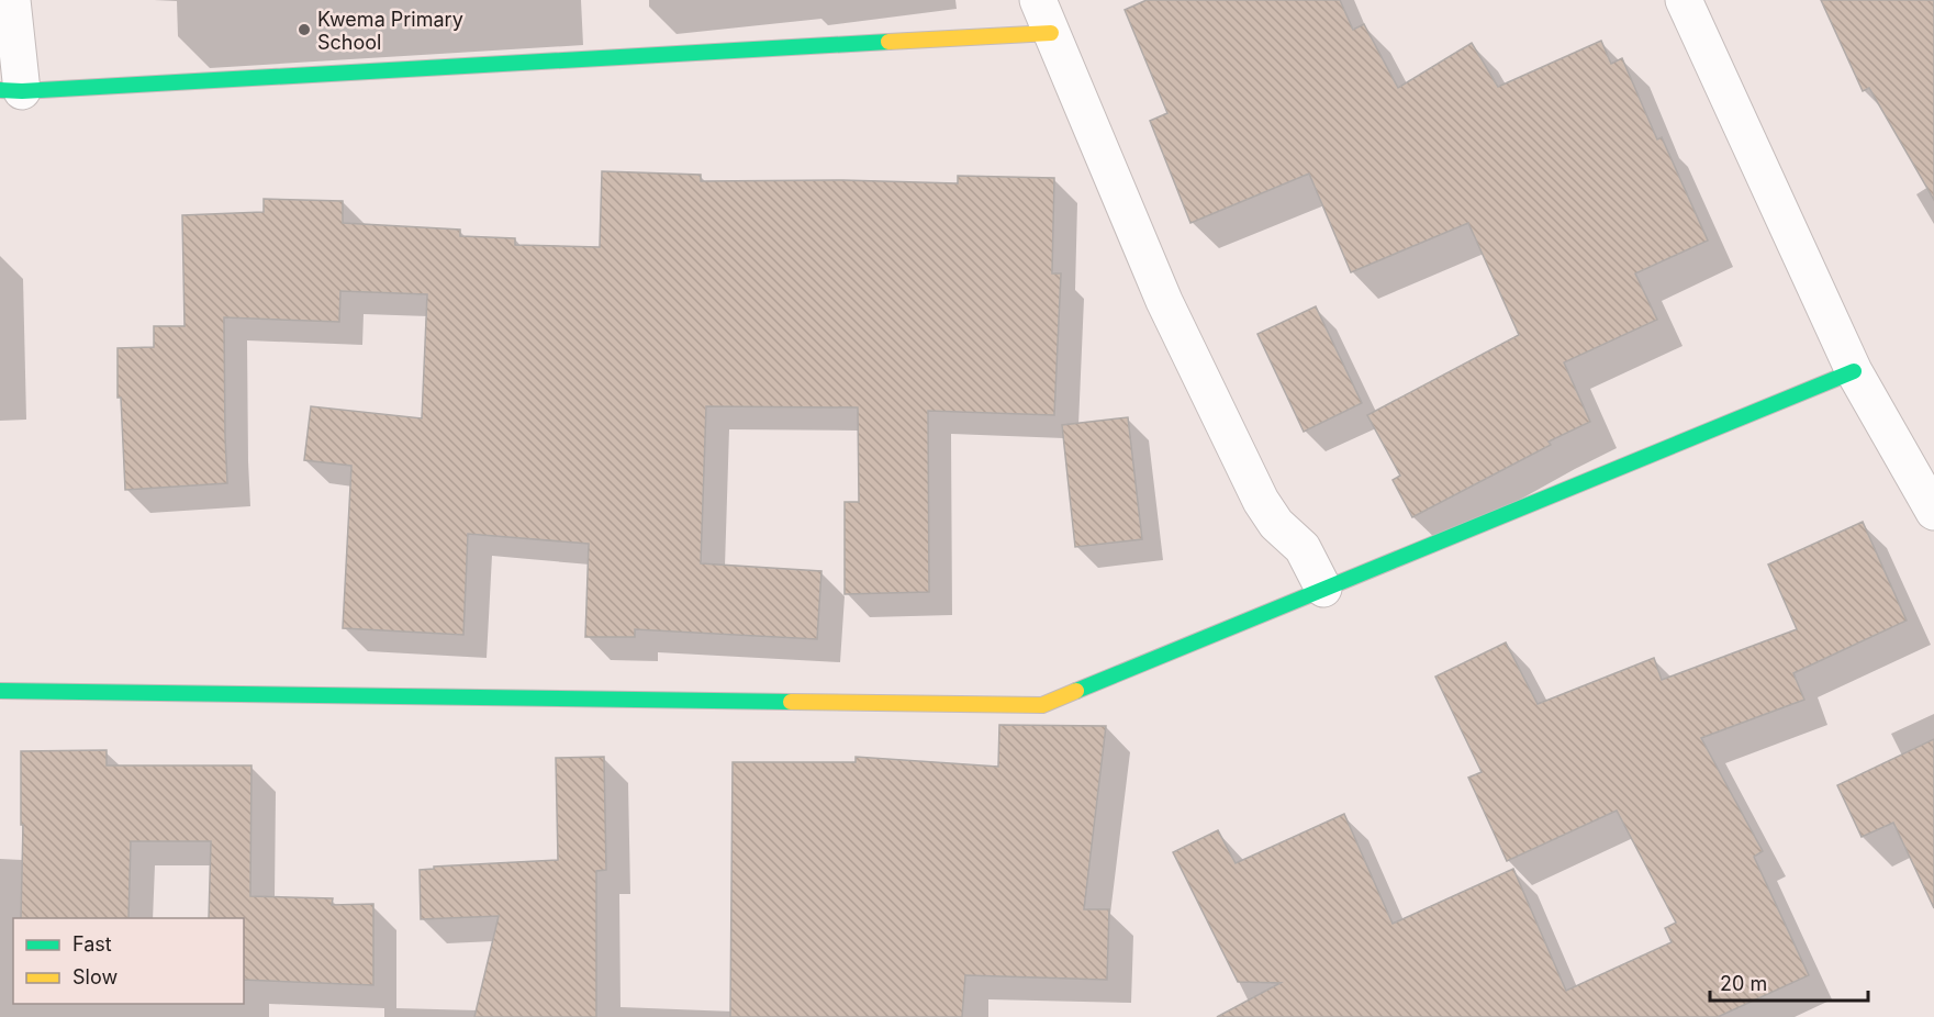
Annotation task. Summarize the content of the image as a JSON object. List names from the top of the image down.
{
  "places": ["Kwema Primary School"],
  "legend": ["Fast", "Slow"],
  "scale_bar": "20 m"
}
